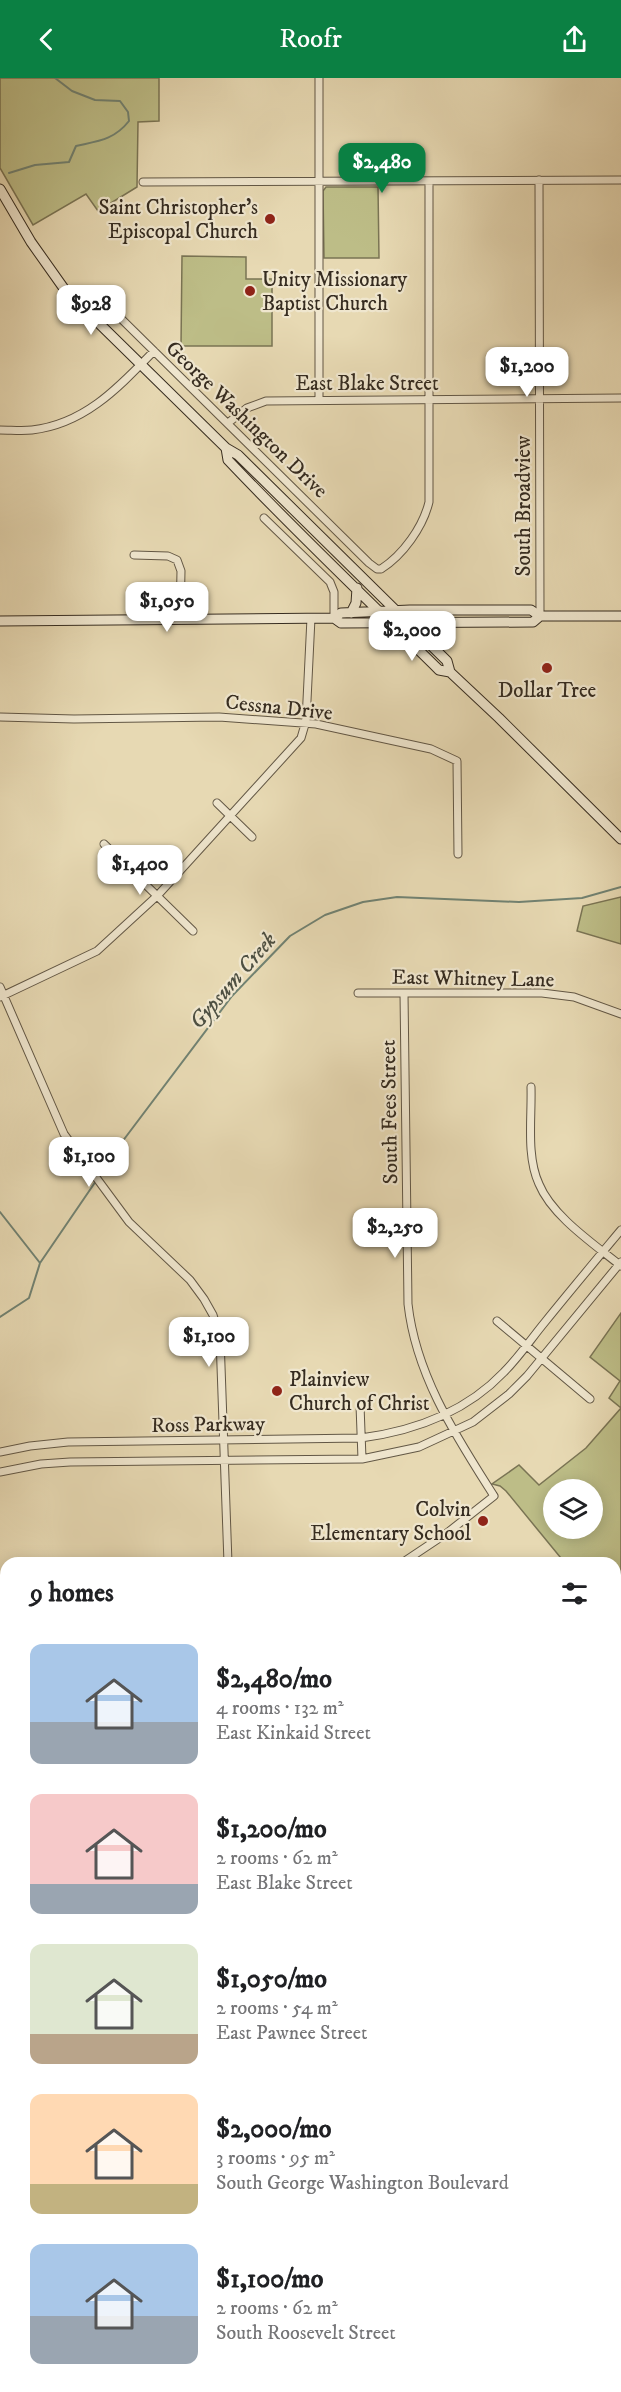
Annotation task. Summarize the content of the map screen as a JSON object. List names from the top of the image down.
{
  "streets": {
    "street": [
      "East Blake Street",
      "George Washington Drive",
      "South Broadview",
      "Cessna Drive",
      "East Whitney Lane",
      "South Fees Street",
      "Ross Parkway"
    ]
  },
  "crossings": [
    ["East Blake Street", "George Washington Drive"],
    ["East Blake Street", "South Broadview"],
    ["East Whitney Lane", "South Fees Street"],
    ["South Fees Street", "Ross Parkway"]
  ],
  "water": ["Gypsum Creek"],
  "places": [
    "Saint Christopher's Episcopal Church",
    "Unity Missionary Baptist Church",
    "Dollar Tree",
    "Plainview Church of Christ",
    "Colvin Elementary School"
  ],
  "page": {
    "header": "Roofr",
    "price": [
      "$2,480",
      "$928",
      "$1,200",
      "$1,050",
      "$2,000",
      "$1,400",
      "$1,100",
      "$2,250",
      "$1,100"
    ],
    "heading": "9 homes",
    "list": [
      {
        "name": "$2,480/mo",
        "note": "4 rooms · 132 m² · East Kinkaid Street"
      },
      {
        "name": "$1,200/mo",
        "note": "2 rooms · 62 m² · East Blake Street"
      },
      {
        "name": "$1,050/mo",
        "note": "2 rooms · 54 m² · East Pawnee Street"
      },
      {
        "name": "$2,000/mo",
        "note": "3 rooms · 95 m² · South George Washington Boulevard"
      },
      {
        "name": "$1,100/mo",
        "note": "2 rooms · 62 m² · South Roosevelt Street"
      }
    ]
  }
}
